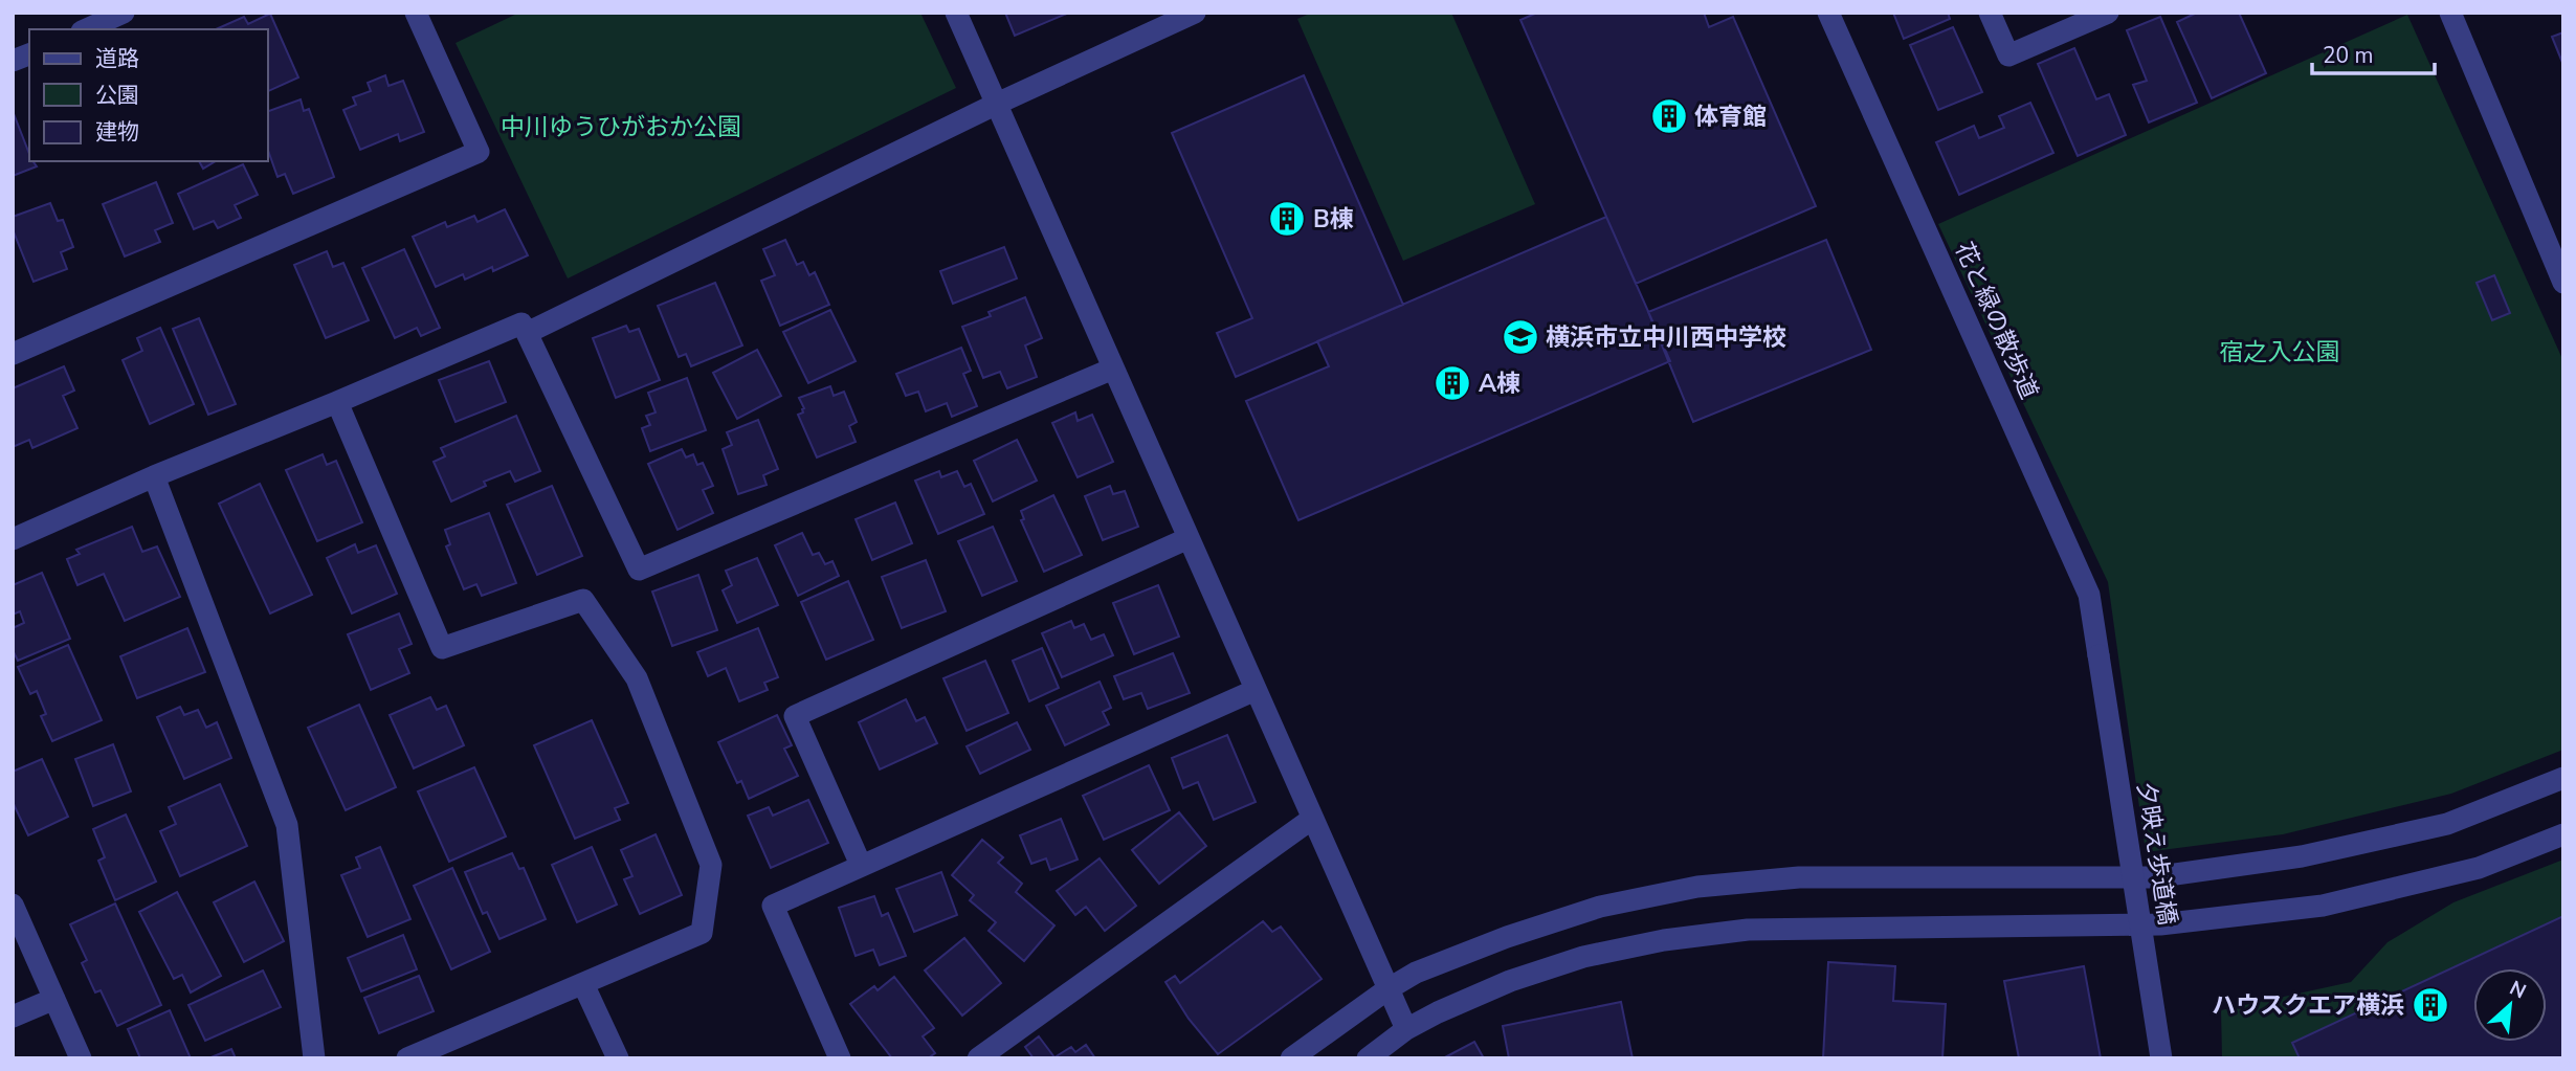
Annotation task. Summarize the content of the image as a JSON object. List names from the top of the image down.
{
  "streets": {
    "street": ["花と緑の散歩道", "夕映え歩道橋"]
  },
  "crossings": [
    ["花と緑の散歩道", "夕映え歩道橋"]
  ],
  "parks": ["中川ゆうひがおか公園", "宿之入公園"],
  "places": {
    "building": [
      "体育館",
      "B棟",
      "A棟",
      "ハウスクエア横浜"
    ],
    "school or university": ["横浜市立中川西中学校"]
  },
  "legend": ["道路", "公園", "建物"],
  "scale_bar": "20 m",
  "north": "top right"
}
